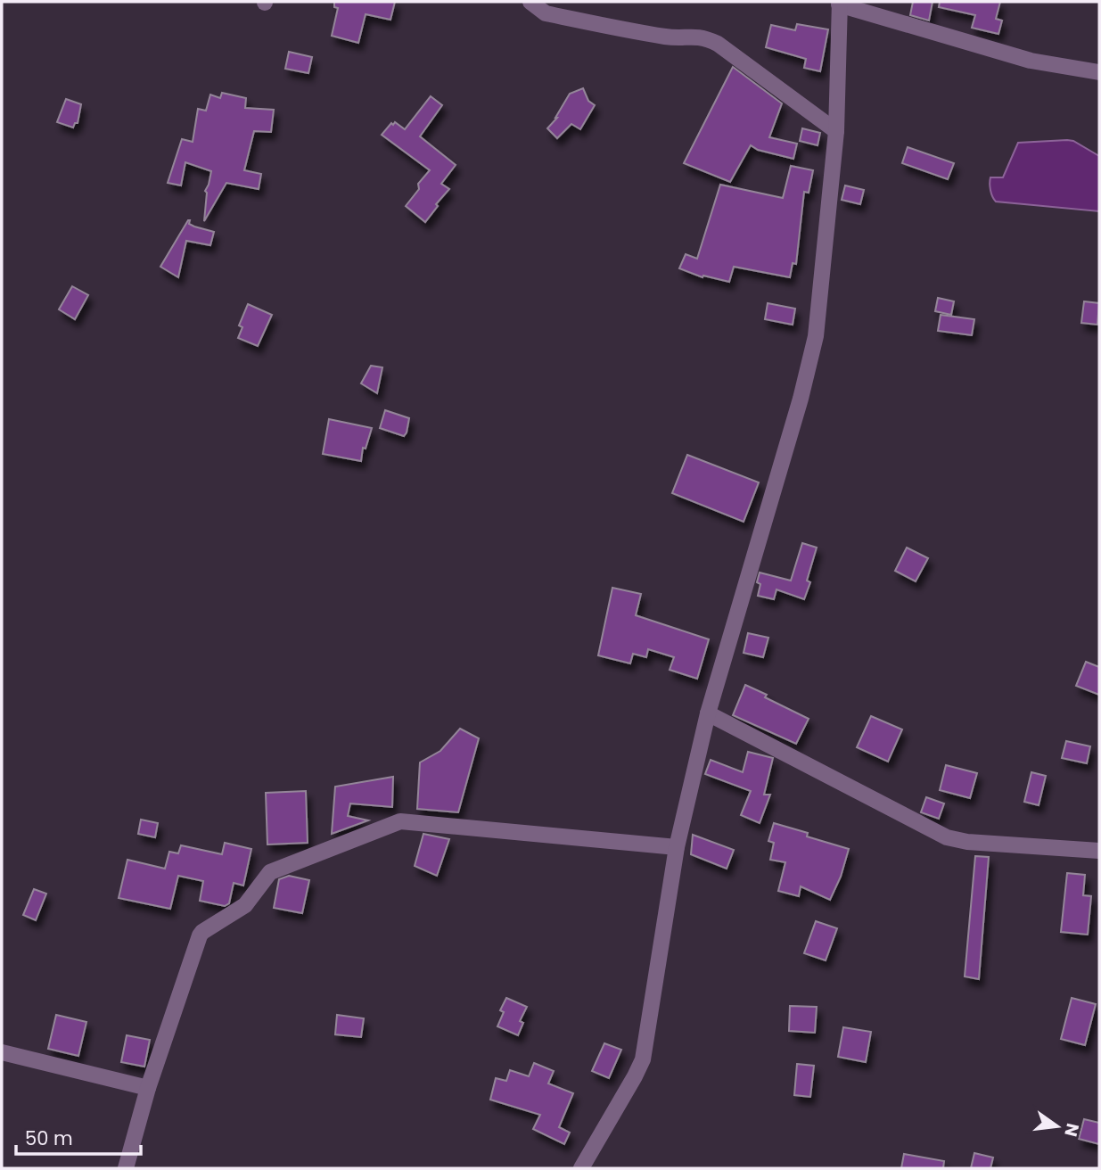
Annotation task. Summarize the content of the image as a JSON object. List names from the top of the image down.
{
  "scale_bar": "50 m",
  "north": "right"
}
